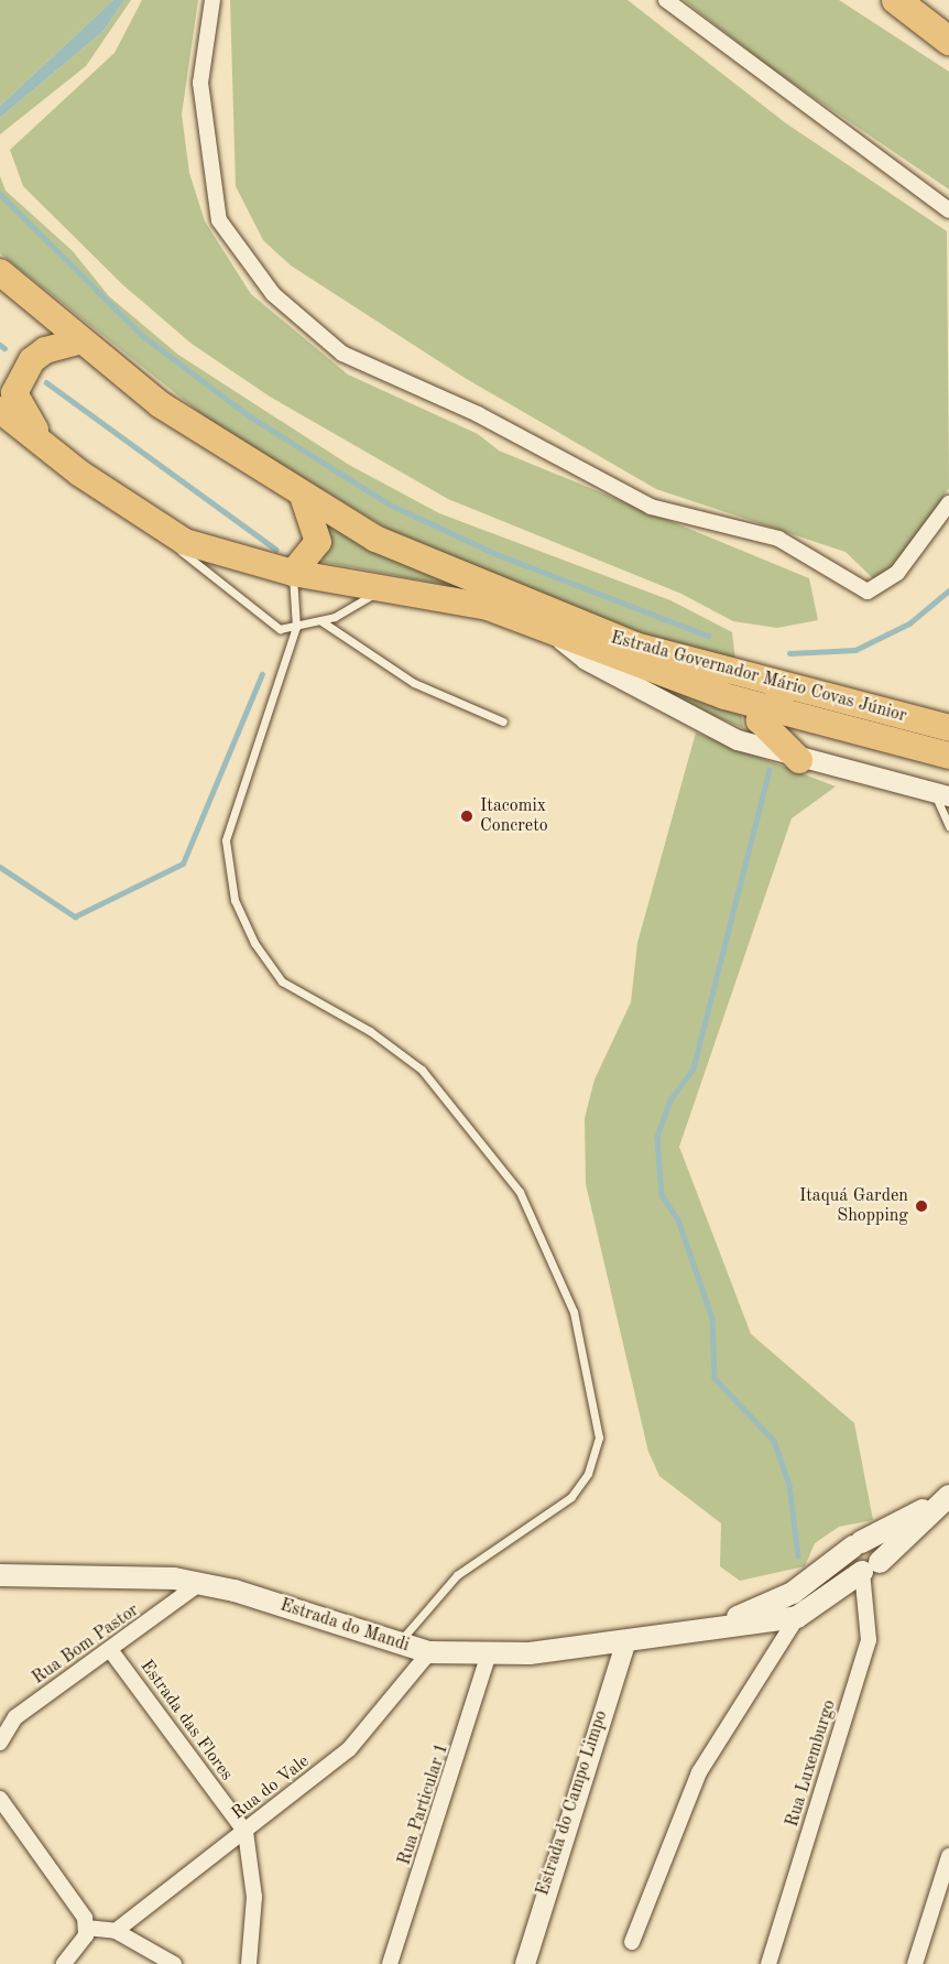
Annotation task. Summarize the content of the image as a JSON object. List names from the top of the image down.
{
  "streets": {
    "highway": ["Estrada Governador Mário Covas Júnior"],
    "main road": ["Estrada do Mandi"],
    "street": [
      "Rua Bom Pastor",
      "Estrada das Flores",
      "Rua Luxemburgo",
      "Rua do Vale",
      "Estrada do Campo Limpo",
      "Rua Particular 1"
    ]
  },
  "crossings": [
    ["Estrada do Mandi", "Rua Bom Pastor"],
    ["Estrada do Mandi", "Rua Luxemburgo"],
    ["Estrada do Mandi", "Rua do Vale"],
    ["Estrada do Mandi", "Estrada do Campo Limpo"],
    ["Estrada do Mandi", "Rua Particular 1"],
    ["Rua Bom Pastor", "Estrada das Flores"],
    ["Estrada das Flores", "Rua do Vale"]
  ],
  "places": ["Itacomix Concreto", "Itaquá Garden Shopping"]
}
